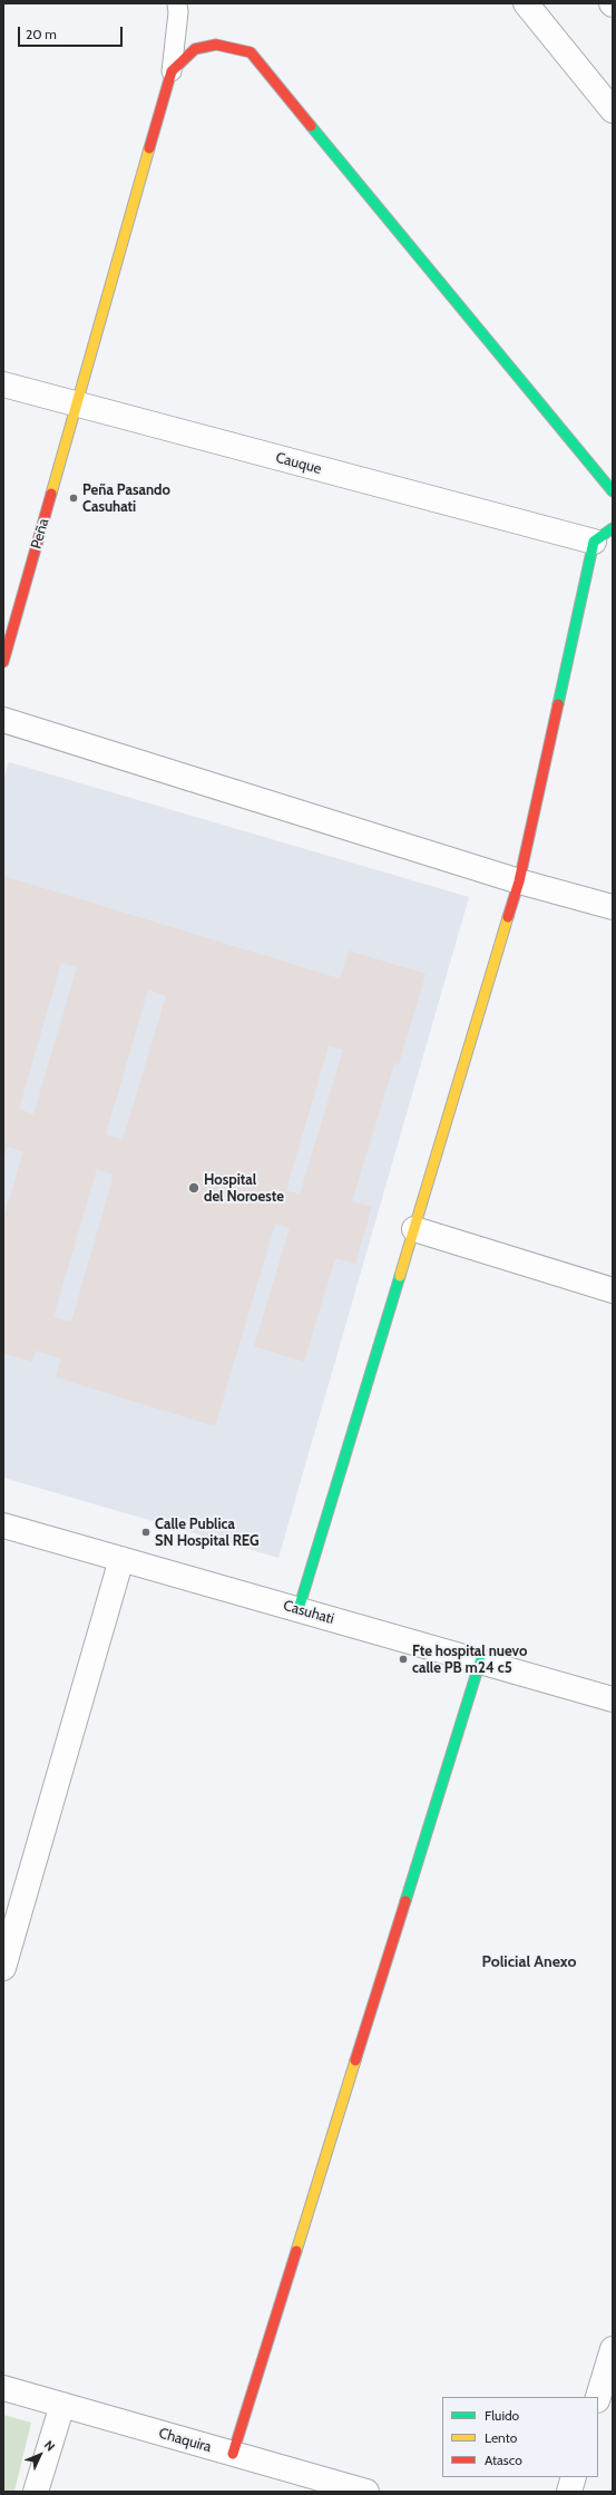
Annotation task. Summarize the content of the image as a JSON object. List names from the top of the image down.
{
  "streets": {
    "street": [
      "Cauque",
      "Peña",
      "Casuhati",
      "Chaquira"
    ]
  },
  "crossings": [
    ["Cauque", "Peña"]
  ],
  "districts": ["Policial Anexo"],
  "places": [
    "Peña Pasando Casuhati",
    "Hospital del Noroeste",
    "Calle Publica SN Hospital REG",
    "Fte hospital nuevo calle PB m24 c5"
  ],
  "legend": ["Fluido", "Lento", "Atasco"],
  "scale_bar": "20 m",
  "north": "top right"
}
